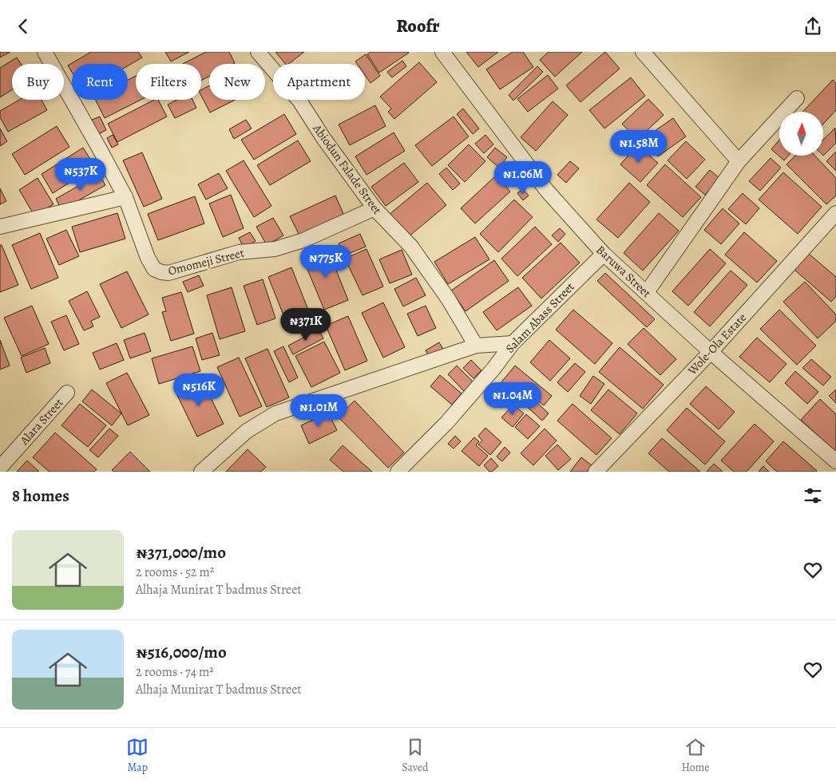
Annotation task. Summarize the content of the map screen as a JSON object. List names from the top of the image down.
{
  "streets": {
    "street": [
      "Abiodun Falade Street",
      "Omomeji Street",
      "Baruwa Street",
      "Salam Abass Street",
      "Wole-Ola Estate",
      "Alara Street"
    ]
  },
  "crossings": [
    ["Abiodun Falade Street", "Omomeji Street"],
    ["Baruwa Street", "Salam Abass Street"],
    ["Baruwa Street", "Wole-Ola Estate"]
  ],
  "north": "top",
  "page": {
    "header": "Roofr",
    "chip": [
      "Buy",
      "Rent",
      "Filters",
      "New",
      "Apartment"
    ],
    "price": [
      "₦1.58M",
      "₦537K",
      "₦1.06M",
      "₦775K",
      "₦371K",
      "₦516K",
      "₦1.04M",
      "₦1.01M"
    ],
    "heading": "8 homes",
    "list": [
      {
        "name": "₦371,000/mo",
        "note": "2 rooms · 52 m² · Alhaja Munirat T badmus Street"
      },
      {
        "name": "₦516,000/mo",
        "note": "2 rooms · 74 m² · Alhaja Munirat T badmus Street"
      }
    ],
    "tabs": ["Map", "Saved", "Home"]
  }
}
